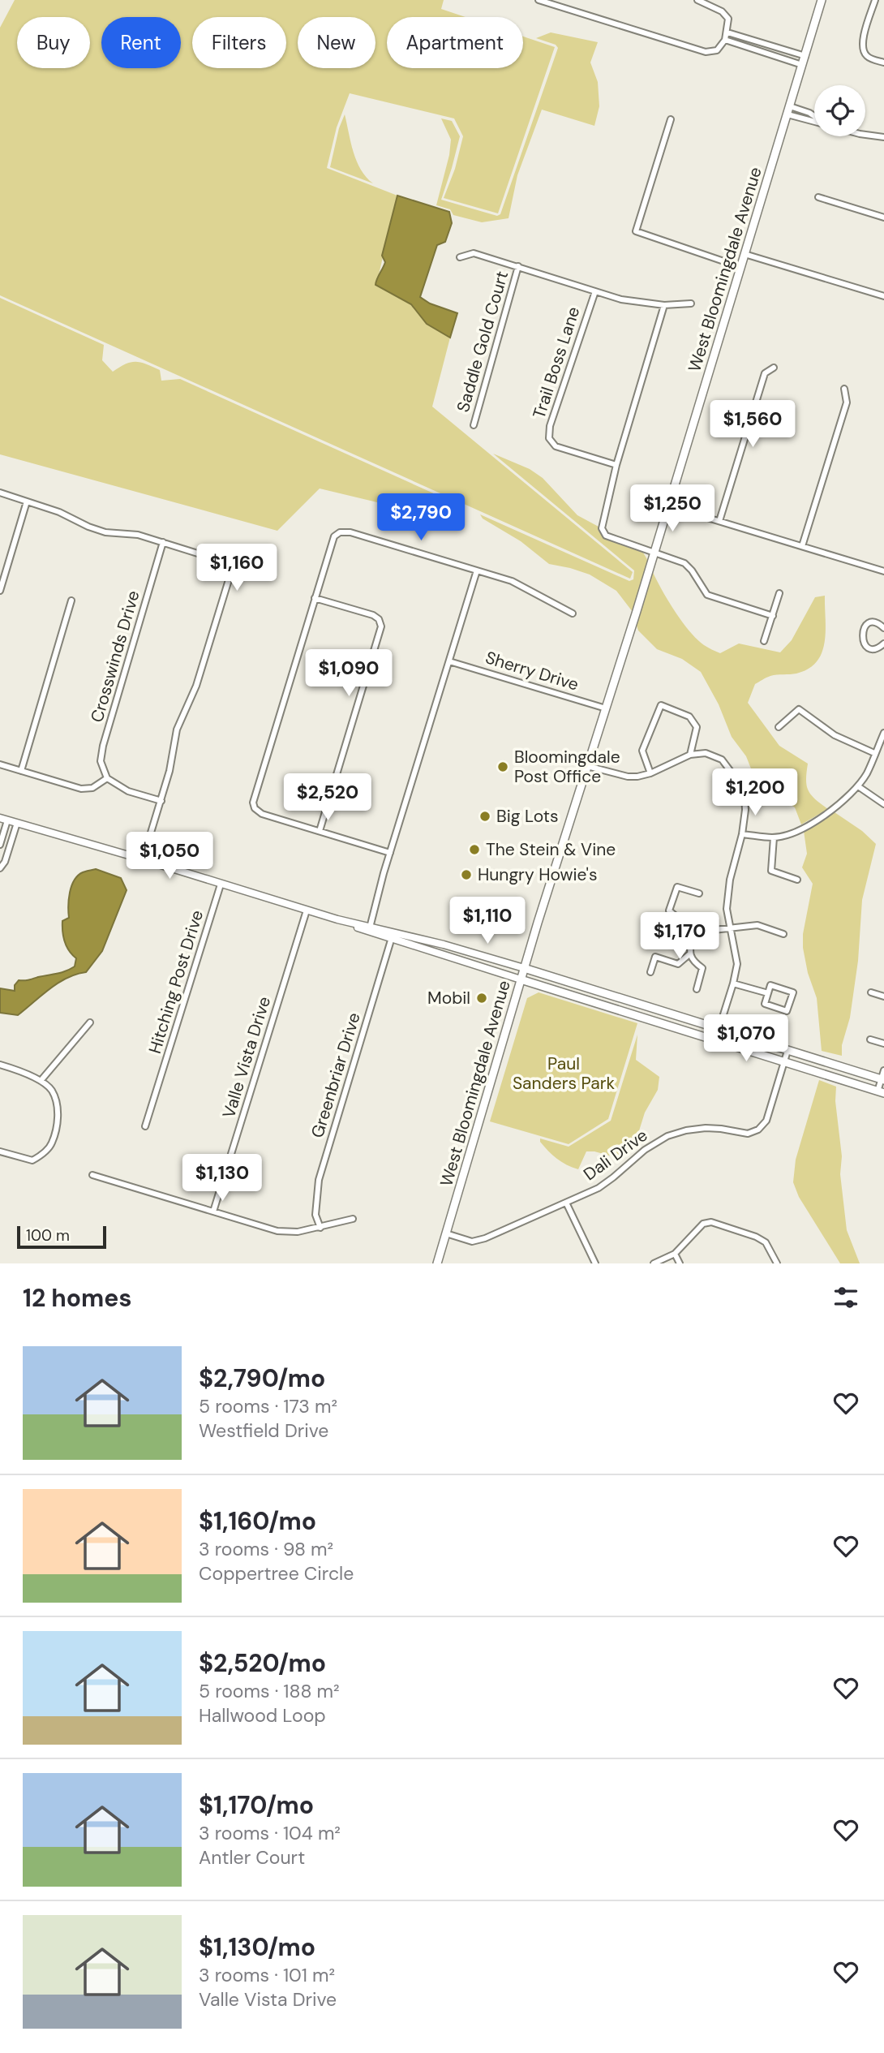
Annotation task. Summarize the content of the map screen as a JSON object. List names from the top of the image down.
{
  "streets": {
    "main road": ["West Bloomingdale Avenue"],
    "street": [
      "Saddle Gold Court",
      "Trail Boss Lane",
      "Crosswinds Drive",
      "Sherry Drive",
      "Hitching Post Drive",
      "Valle Vista Drive",
      "Greenbriar Drive",
      "Dali Drive"
    ]
  },
  "crossings": [
    ["West Bloomingdale Avenue", "Sherry Drive"],
    ["West Bloomingdale Avenue", "Dali Drive"]
  ],
  "parks": ["Paul Sanders Park"],
  "places": [
    "Bloomingdale Post Office",
    "Big Lots",
    "The Stein & Vine",
    "Hungry Howie's",
    "Mobil"
  ],
  "scale_bar": "100 m",
  "page": {
    "chip": [
      "Buy",
      "Rent",
      "Filters",
      "New",
      "Apartment"
    ],
    "price": [
      "$1,560",
      "$1,250",
      "$2,790",
      "$1,160",
      "$1,090",
      "$1,200",
      "$2,520",
      "$1,050",
      "$1,110",
      "$1,170",
      "$1,070",
      "$1,130"
    ],
    "scale": "100 m",
    "heading": "12 homes",
    "list": [
      {
        "name": "$2,790/mo",
        "note": "5 rooms · 173 m² · Westfield Drive"
      },
      {
        "name": "$1,160/mo",
        "note": "3 rooms · 98 m² · Coppertree Circle"
      },
      {
        "name": "$2,520/mo",
        "note": "5 rooms · 188 m² · Hallwood Loop"
      },
      {
        "name": "$1,170/mo",
        "note": "3 rooms · 104 m² · Antler Court"
      },
      {
        "name": "$1,130/mo",
        "note": "3 rooms · 101 m² · Valle Vista Drive"
      }
    ]
  }
}
